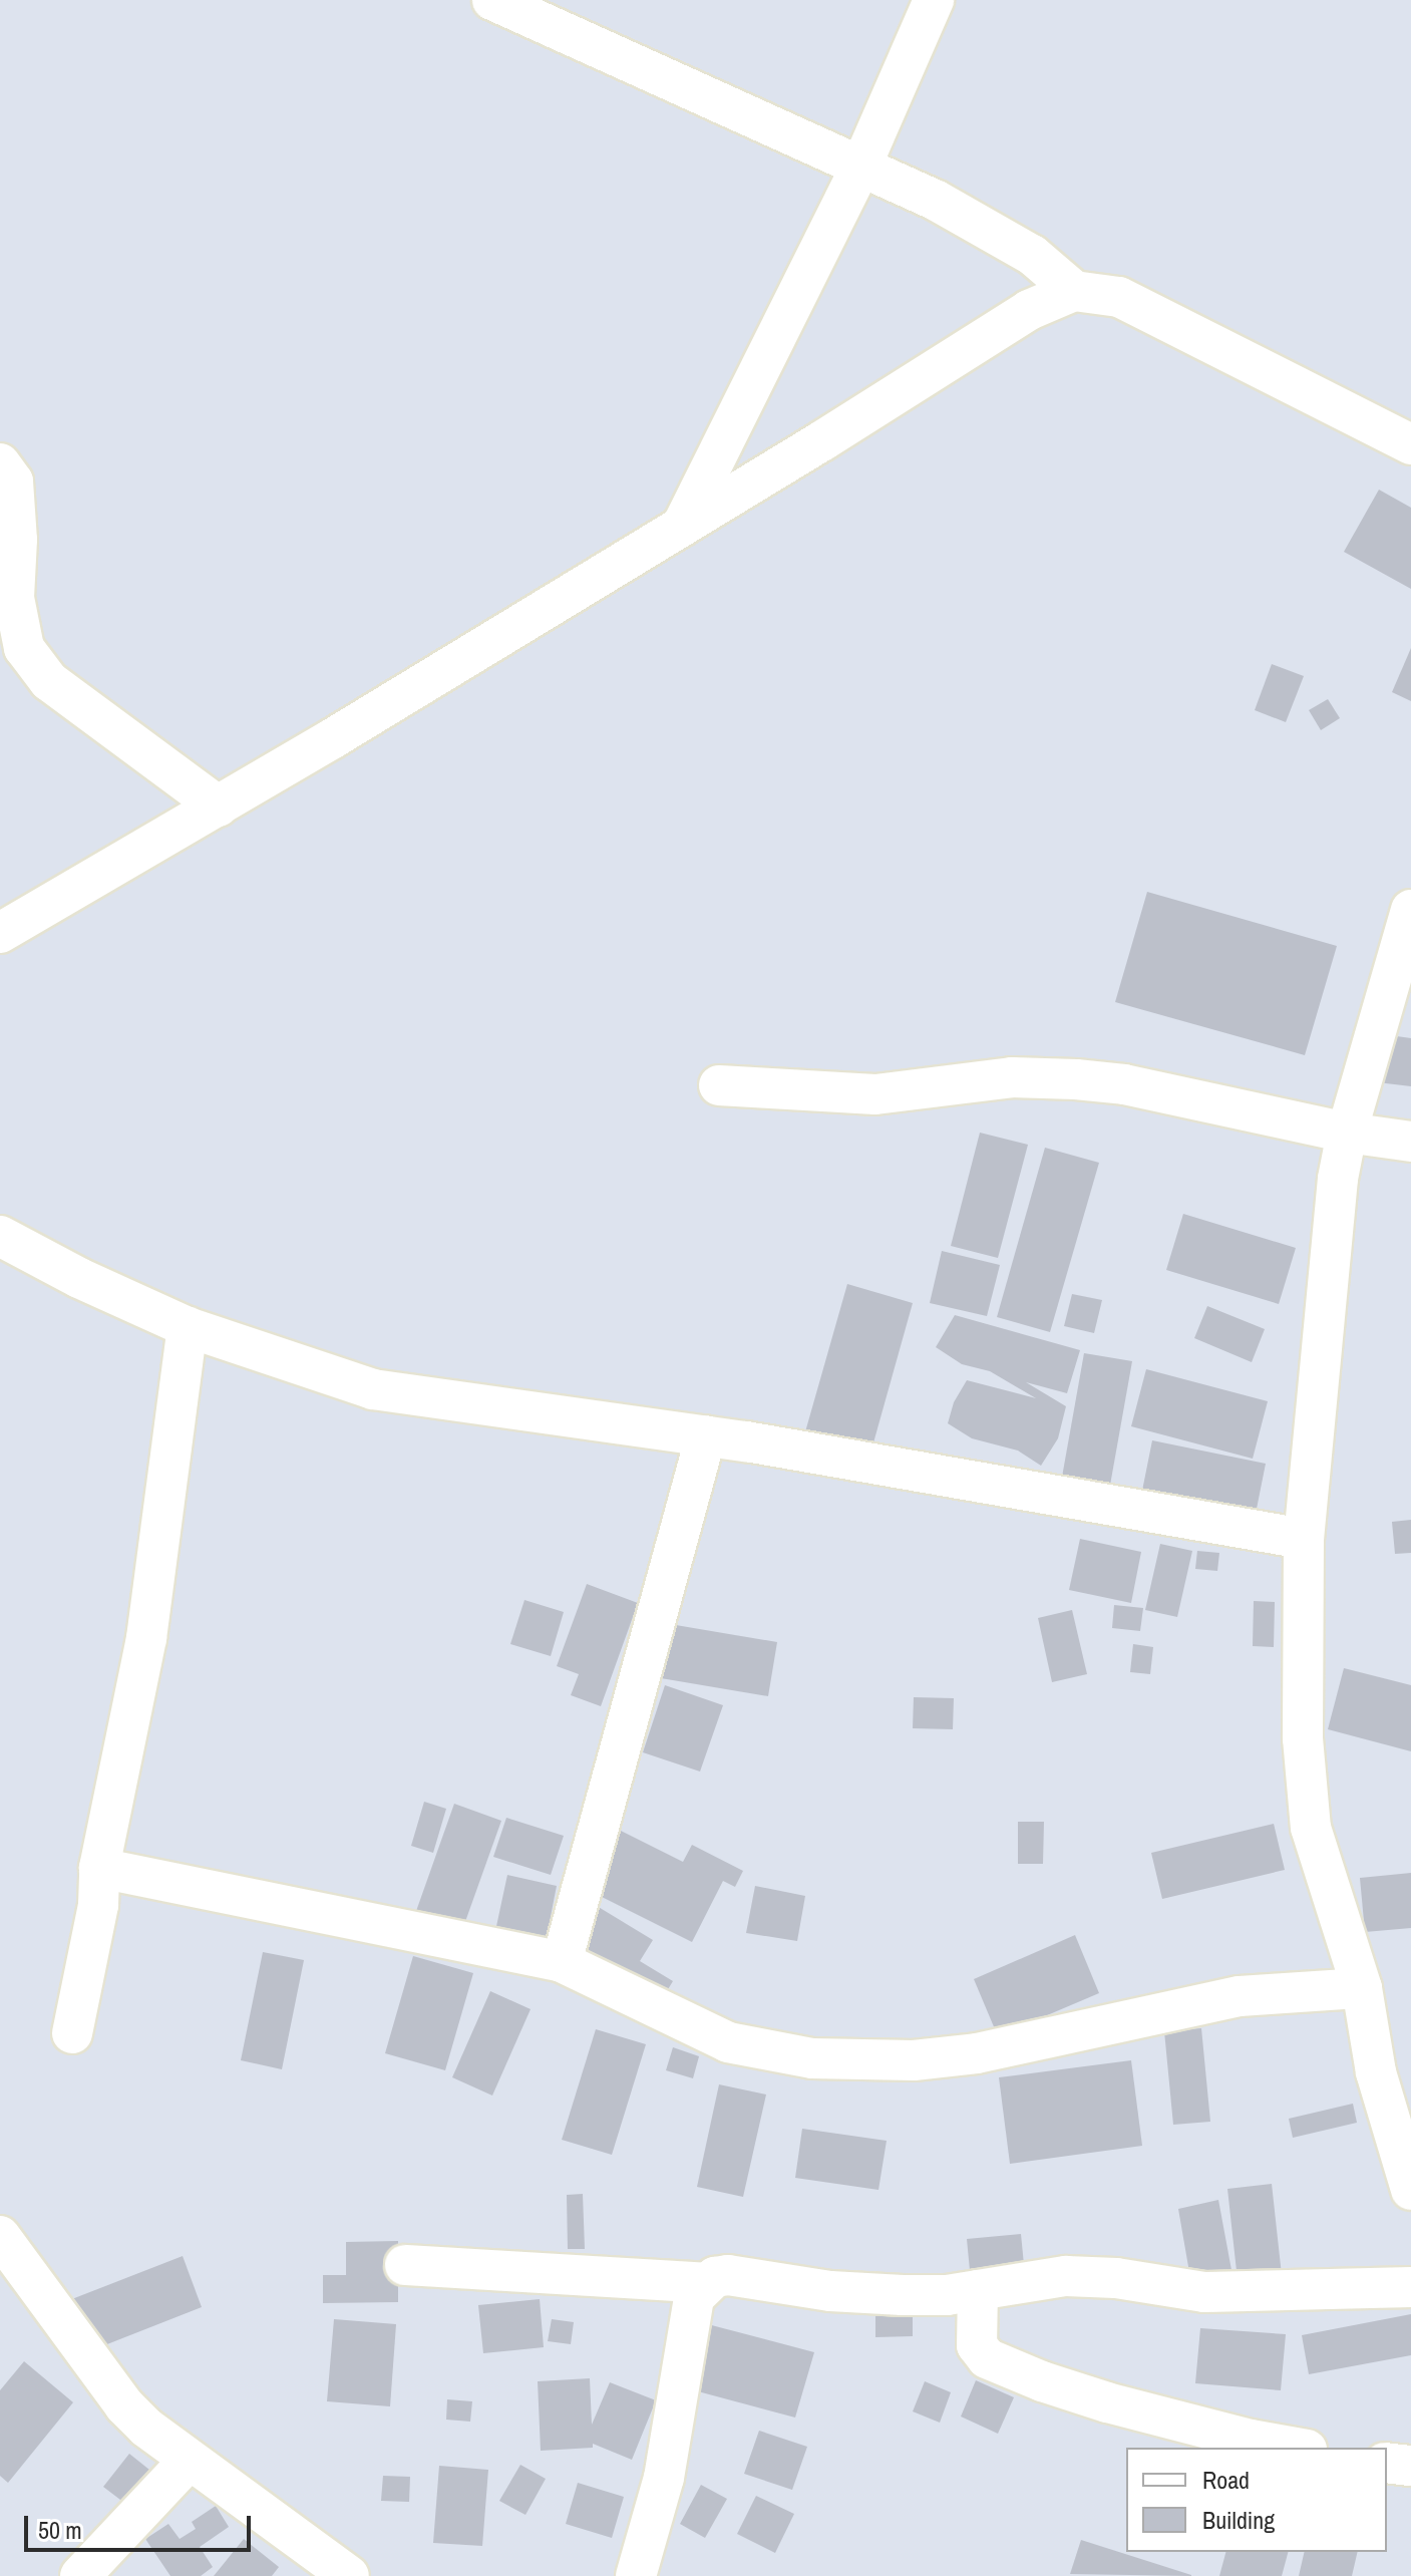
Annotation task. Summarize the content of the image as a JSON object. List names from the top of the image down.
{
  "legend": ["Road", "Building"],
  "scale_bar": "50 m"
}
